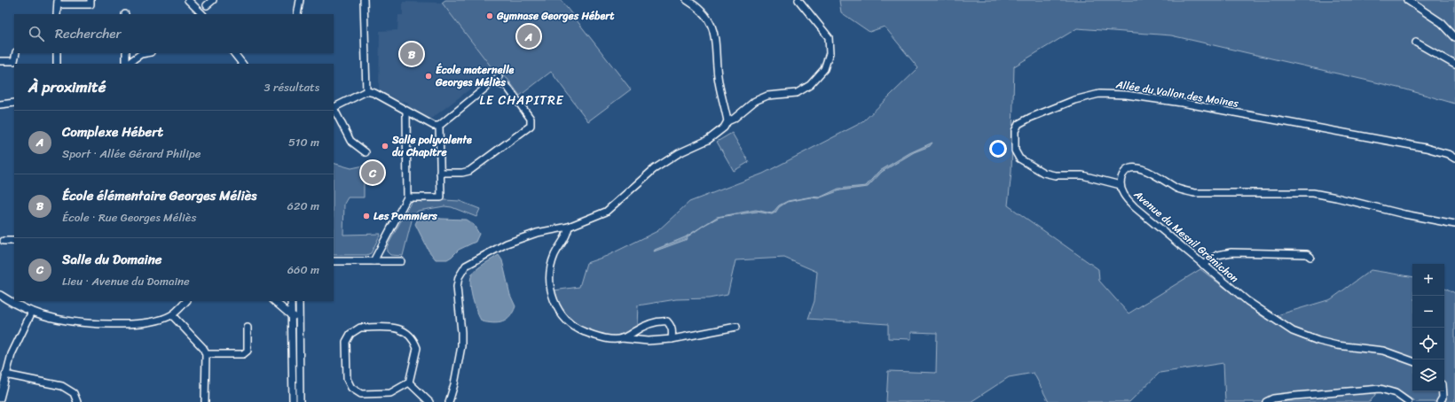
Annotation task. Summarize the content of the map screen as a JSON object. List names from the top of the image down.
{
  "streets": {
    "street": ["Allée du Vallon des Moines", "Avenue du Mesnil Grémichon"]
  },
  "crossings": [
    ["Allée du Vallon des Moines", "Avenue du Mesnil Grémichon"]
  ],
  "districts": ["LE CHAPITRE"],
  "places": [
    "Gymnase Georges Hébert",
    "École maternelle Georges Méliès",
    "Salle polyvalente du Chapitre",
    "Les Pommiers"
  ],
  "page": {
    "search": "Rechercher",
    "pins": ["A", "B", "C"],
    "heading": ["À proximité", "3 résultats"],
    "list": [
      {
        "mark": "A",
        "name": "Complexe Hébert",
        "note": "Sport · Allée Gérard Philipe",
        "value": "510 m"
      },
      {
        "mark": "B",
        "name": "École élémentaire Georges Méliès",
        "note": "École · Rue Georges Méliès",
        "value": "620 m"
      },
      {
        "mark": "C",
        "name": "Salle du Domaine",
        "note": "Lieu · Avenue du Domaine",
        "value": "660 m"
      }
    ],
    "map_buttons": ["+", "−"]
  }
}
